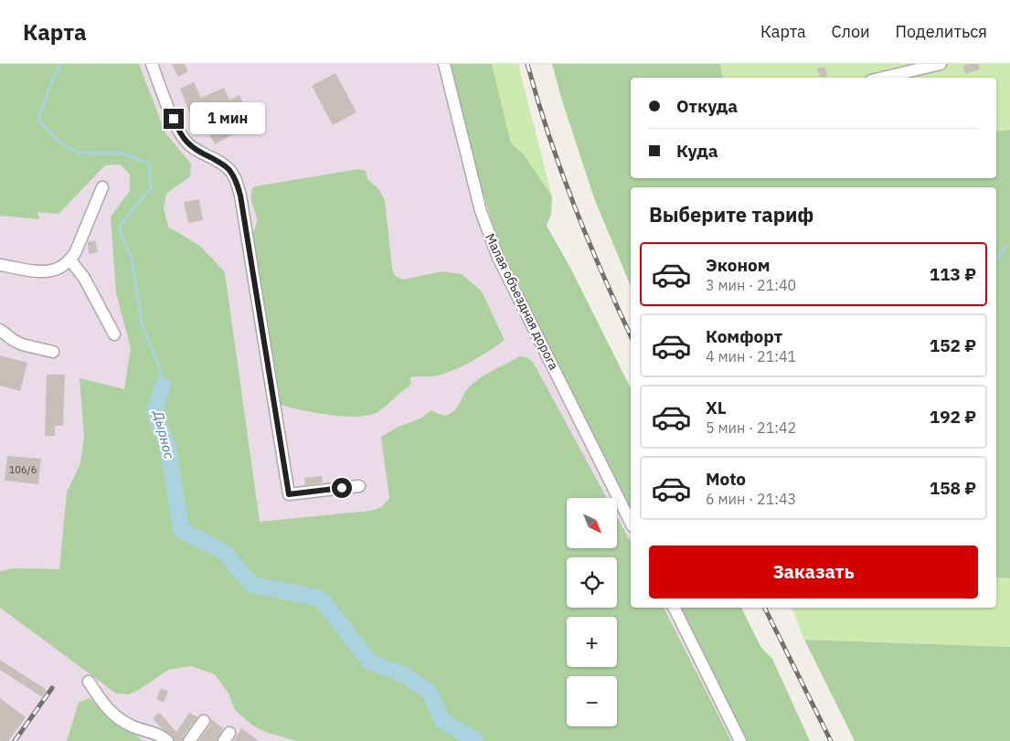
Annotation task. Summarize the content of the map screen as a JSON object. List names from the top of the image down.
{
  "streets": {
    "street": ["Малая объездная дорога"]
  },
  "water": ["Дырнос"],
  "house_numbers": ["106/6"],
  "north": "bottom right",
  "page": {
    "header": "Карта",
    "nav": ["Карта", "Слои", "Поделиться"],
    "banner": ["Откуда", "Куда"],
    "bubble": "1 мин",
    "heading": "Выберите тариф",
    "list": [
      {
        "name": "Эконом",
        "note": "3 мин · 21:40",
        "value": "113 ₽"
      },
      {
        "name": "Комфорт",
        "note": "4 мин · 21:41",
        "value": "152 ₽"
      },
      {
        "name": "XL",
        "note": "5 мин · 21:42",
        "value": "192 ₽"
      },
      {
        "name": "Moto",
        "note": "6 мин · 21:43",
        "value": "158 ₽"
      }
    ],
    "map_buttons": ["+", "−"],
    "buttons": "Заказать"
  }
}
